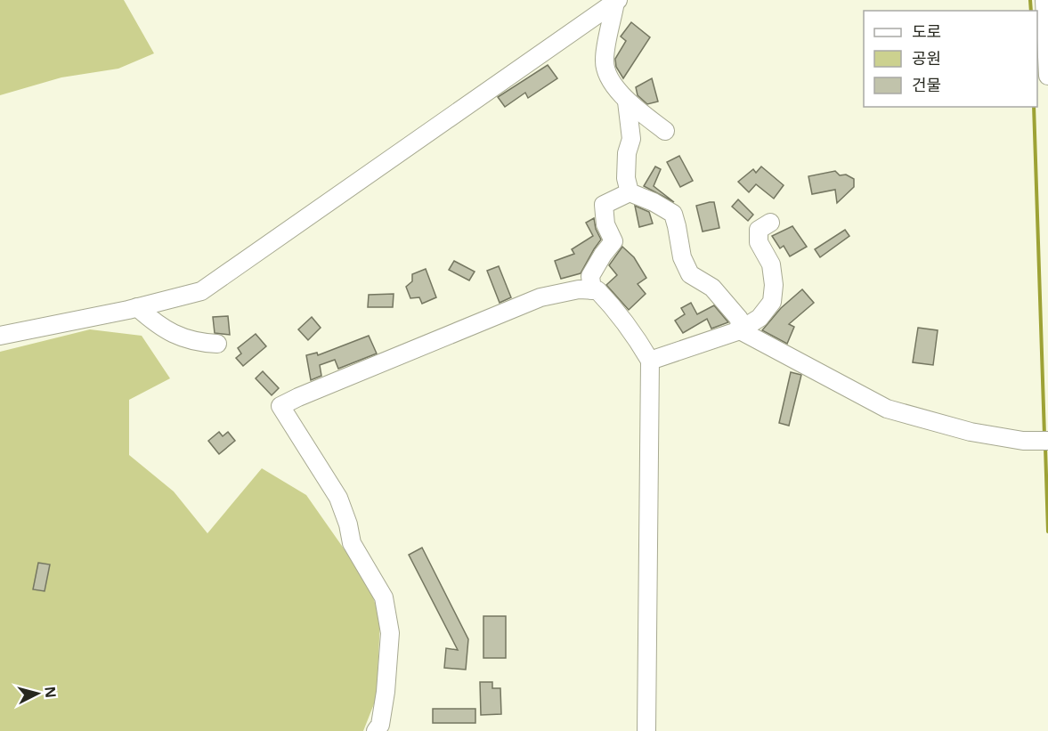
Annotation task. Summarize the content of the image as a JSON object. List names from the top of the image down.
{
  "legend": ["도로", "공원", "건물"],
  "north": "right"
}
